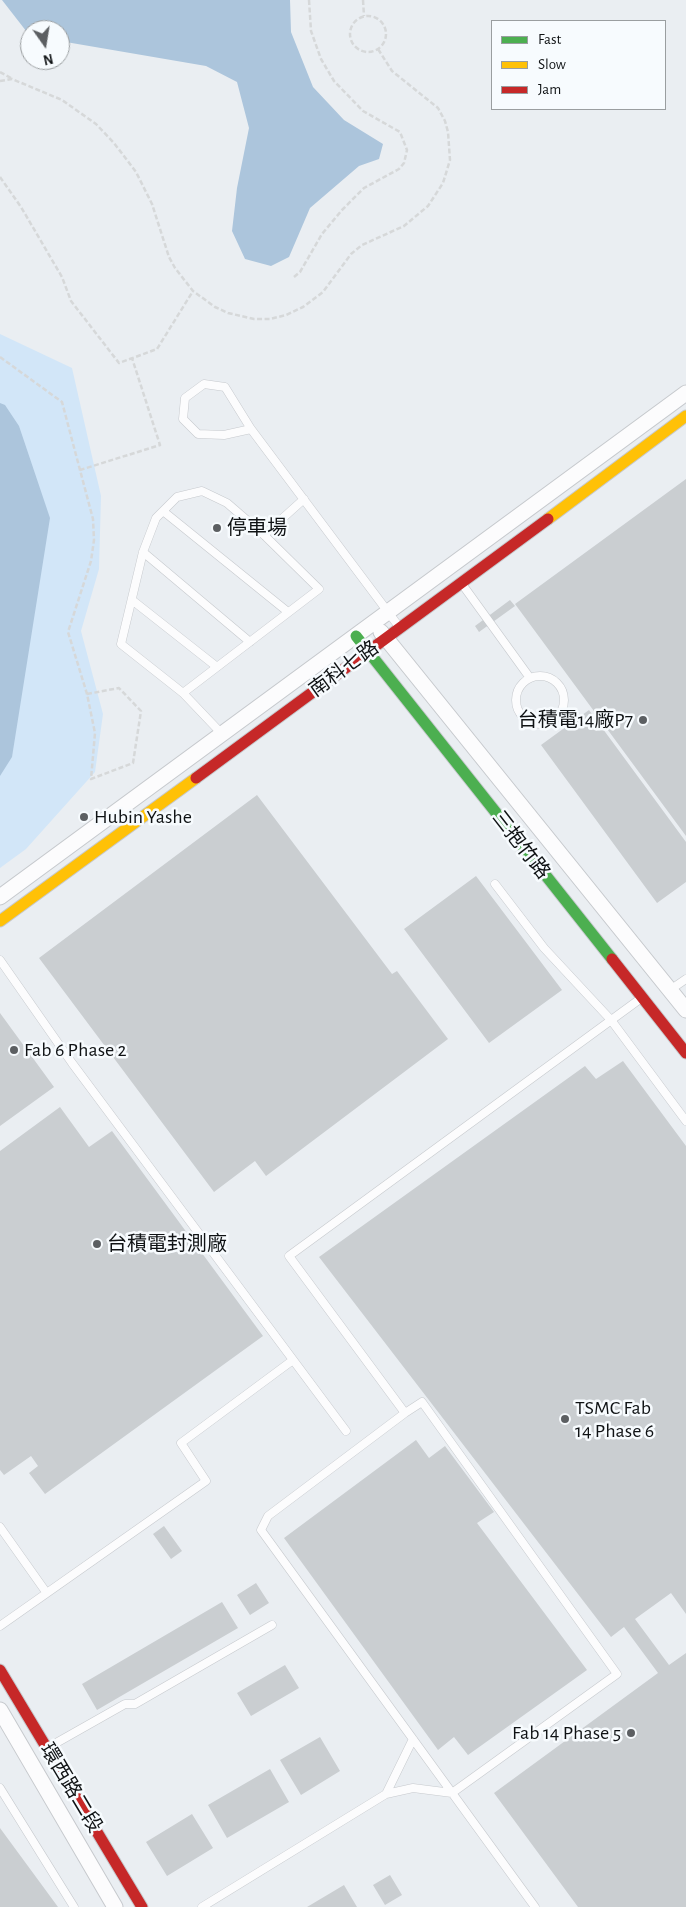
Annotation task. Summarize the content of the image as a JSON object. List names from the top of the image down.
{
  "streets": {
    "street": ["南科七路", "三抱竹路", "環西路二段"]
  },
  "crossings": [
    ["南科七路", "三抱竹路"]
  ],
  "places": [
    "停車場",
    "台積電14廠P7",
    "Hubin Yashe",
    "Fab 6 Phase 2",
    "台積電封測廠",
    "TSMC Fab 14 Phase 6",
    "Fab 14 Phase 5"
  ],
  "legend": ["Fast", "Slow", "Jam"],
  "north": "bottom"
}
